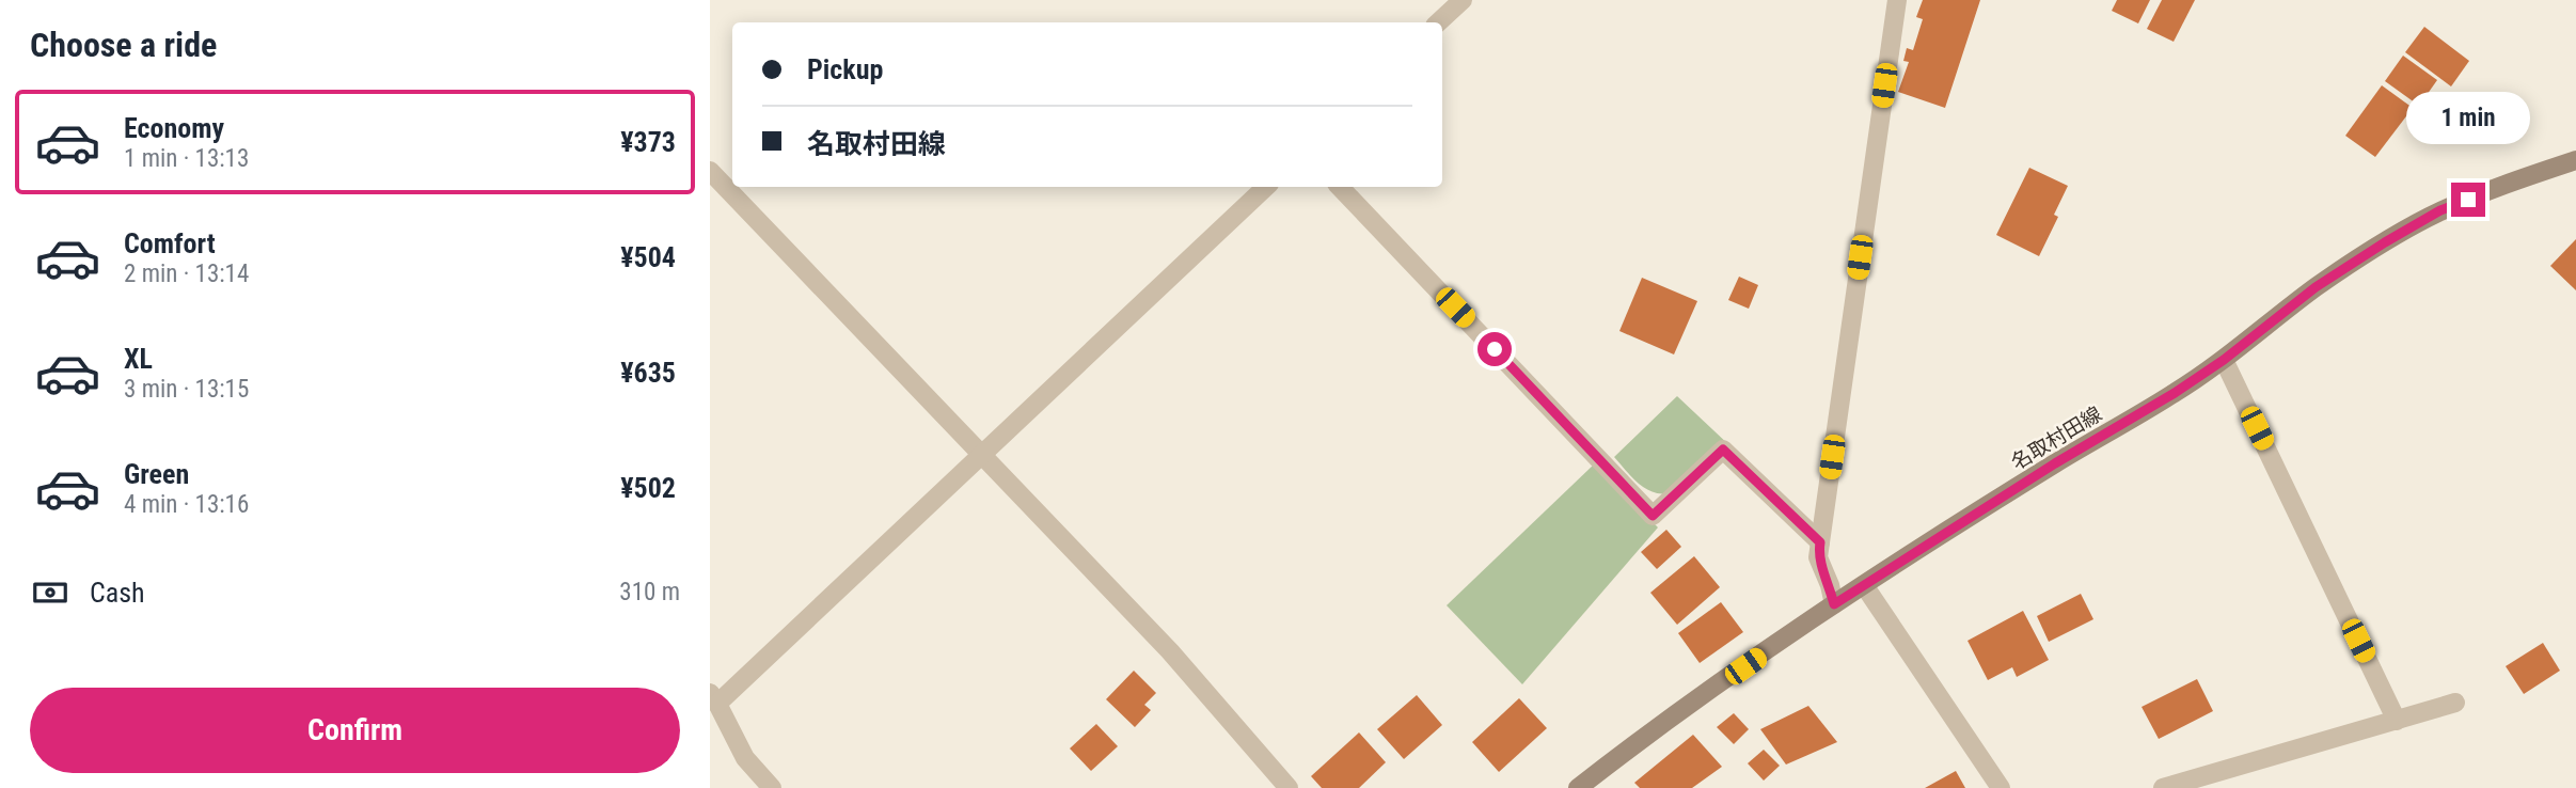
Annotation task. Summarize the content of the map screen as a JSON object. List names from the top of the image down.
{
  "streets": {
    "main road": ["名取村田線"]
  },
  "page": {
    "heading": "Choose a ride",
    "banner": ["Pickup", "名取村田線"],
    "list": [
      {
        "name": "Economy",
        "note": "1 min · 13:13",
        "value": "¥373"
      },
      {
        "name": "Comfort",
        "note": "2 min · 13:14",
        "value": "¥504"
      },
      {
        "name": "XL",
        "note": "3 min · 13:15",
        "value": "¥635"
      },
      {
        "name": "Green",
        "note": "4 min · 13:16",
        "value": "¥502"
      }
    ],
    "bubble": "1 min",
    "pay": ["Cash", "310 m"],
    "buttons": "Confirm"
  }
}
